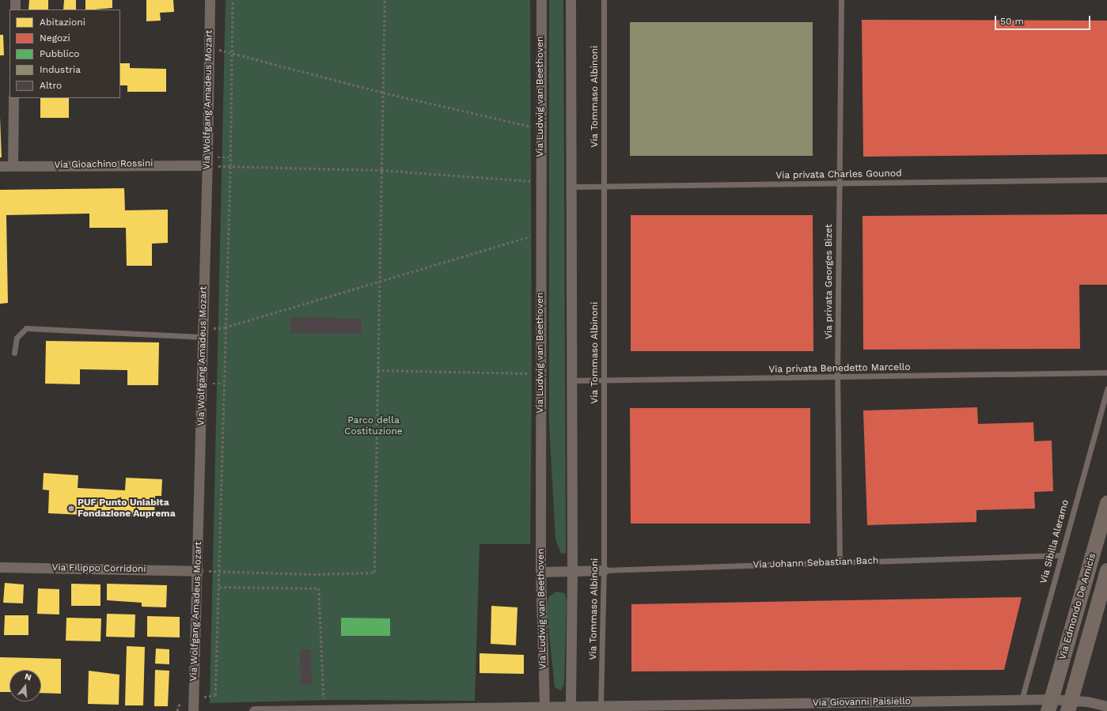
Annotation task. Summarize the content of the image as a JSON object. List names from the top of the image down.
{
  "streets": {
    "main road": ["Via Edmondo De Amicis"],
    "street": [
      "Via Ludwig van Beethoven",
      "Via Wolfgang Amadeus Mozart",
      "Via Gioachino Rossini",
      "Via Johann Sebastian Bach",
      "Via Filippo Corridoni",
      "Via Giovanni Paisiello"
    ],
    "lane": [
      "Via Tommaso Albinoni",
      "Via privata Charles Gounod",
      "Via privata Georges Bizet",
      "Via privata Benedetto Marcello",
      "Via Sibilla Aleramo"
    ]
  },
  "crossings": [
    ["Via Ludwig van Beethoven", "Via Johann Sebastian Bach"],
    ["Via Ludwig van Beethoven", "Via Giovanni Paisiello"],
    ["Via Tommaso Albinoni", "Via privata Charles Gounod"],
    ["Via Tommaso Albinoni", "Via privata Benedetto Marcello"],
    ["Via Tommaso Albinoni", "Via Johann Sebastian Bach"],
    ["Via Tommaso Albinoni", "Via Giovanni Paisiello"],
    ["Via Wolfgang Amadeus Mozart", "Via Gioachino Rossini"],
    ["Via Wolfgang Amadeus Mozart", "Via Filippo Corridoni"],
    ["Via privata Charles Gounod", "Via privata Georges Bizet"],
    ["Via privata Georges Bizet", "Via privata Benedetto Marcello"],
    ["Via privata Georges Bizet", "Via Johann Sebastian Bach"],
    ["Via Sibilla Aleramo", "Via Johann Sebastian Bach"],
    ["Via Sibilla Aleramo", "Via Giovanni Paisiello"],
    ["Via Edmondo De Amicis", "Via Giovanni Paisiello"]
  ],
  "parks": ["Parco della Costituzione"],
  "places": ["PUF Punto Uniabita Fondazione Auprema"],
  "legend": [
    "Abitazioni",
    "Negozi",
    "Pubblico",
    "Industria",
    "Altro"
  ],
  "scale_bar": "50 m",
  "north": "top"
}
